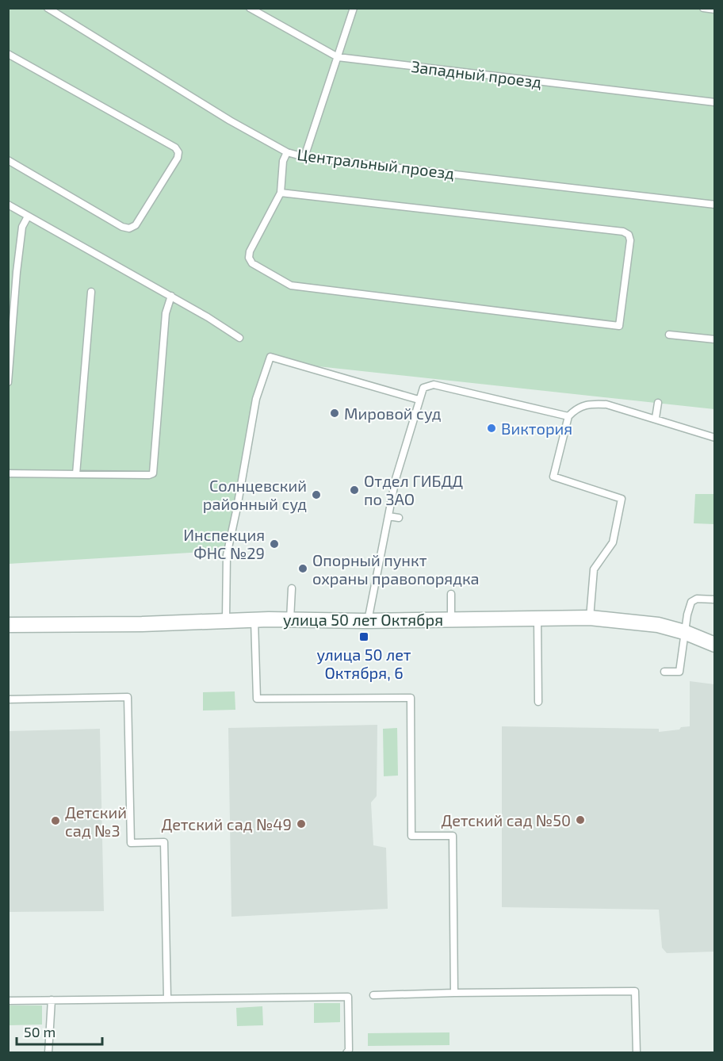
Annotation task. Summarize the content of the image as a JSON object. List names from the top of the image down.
{
  "streets": {
    "street": ["улица 50 лет Октября"],
    "lane": ["Западный проезд", "Центральный проезд"]
  },
  "places": {
    "other": [
      "Мировой суд",
      "Виктория",
      "Отдел ГИБДД по ЗАО",
      "Солнцевский районный суд",
      "Инспекция ФНС №29",
      "Опорный пункт охраны правопорядка",
      "Детский сад №50",
      "Детский сад №3",
      "Детский сад №49"
    ],
    "transit": ["улица 50 лет Октября, 6"]
  },
  "scale_bar": "50 m"
}
